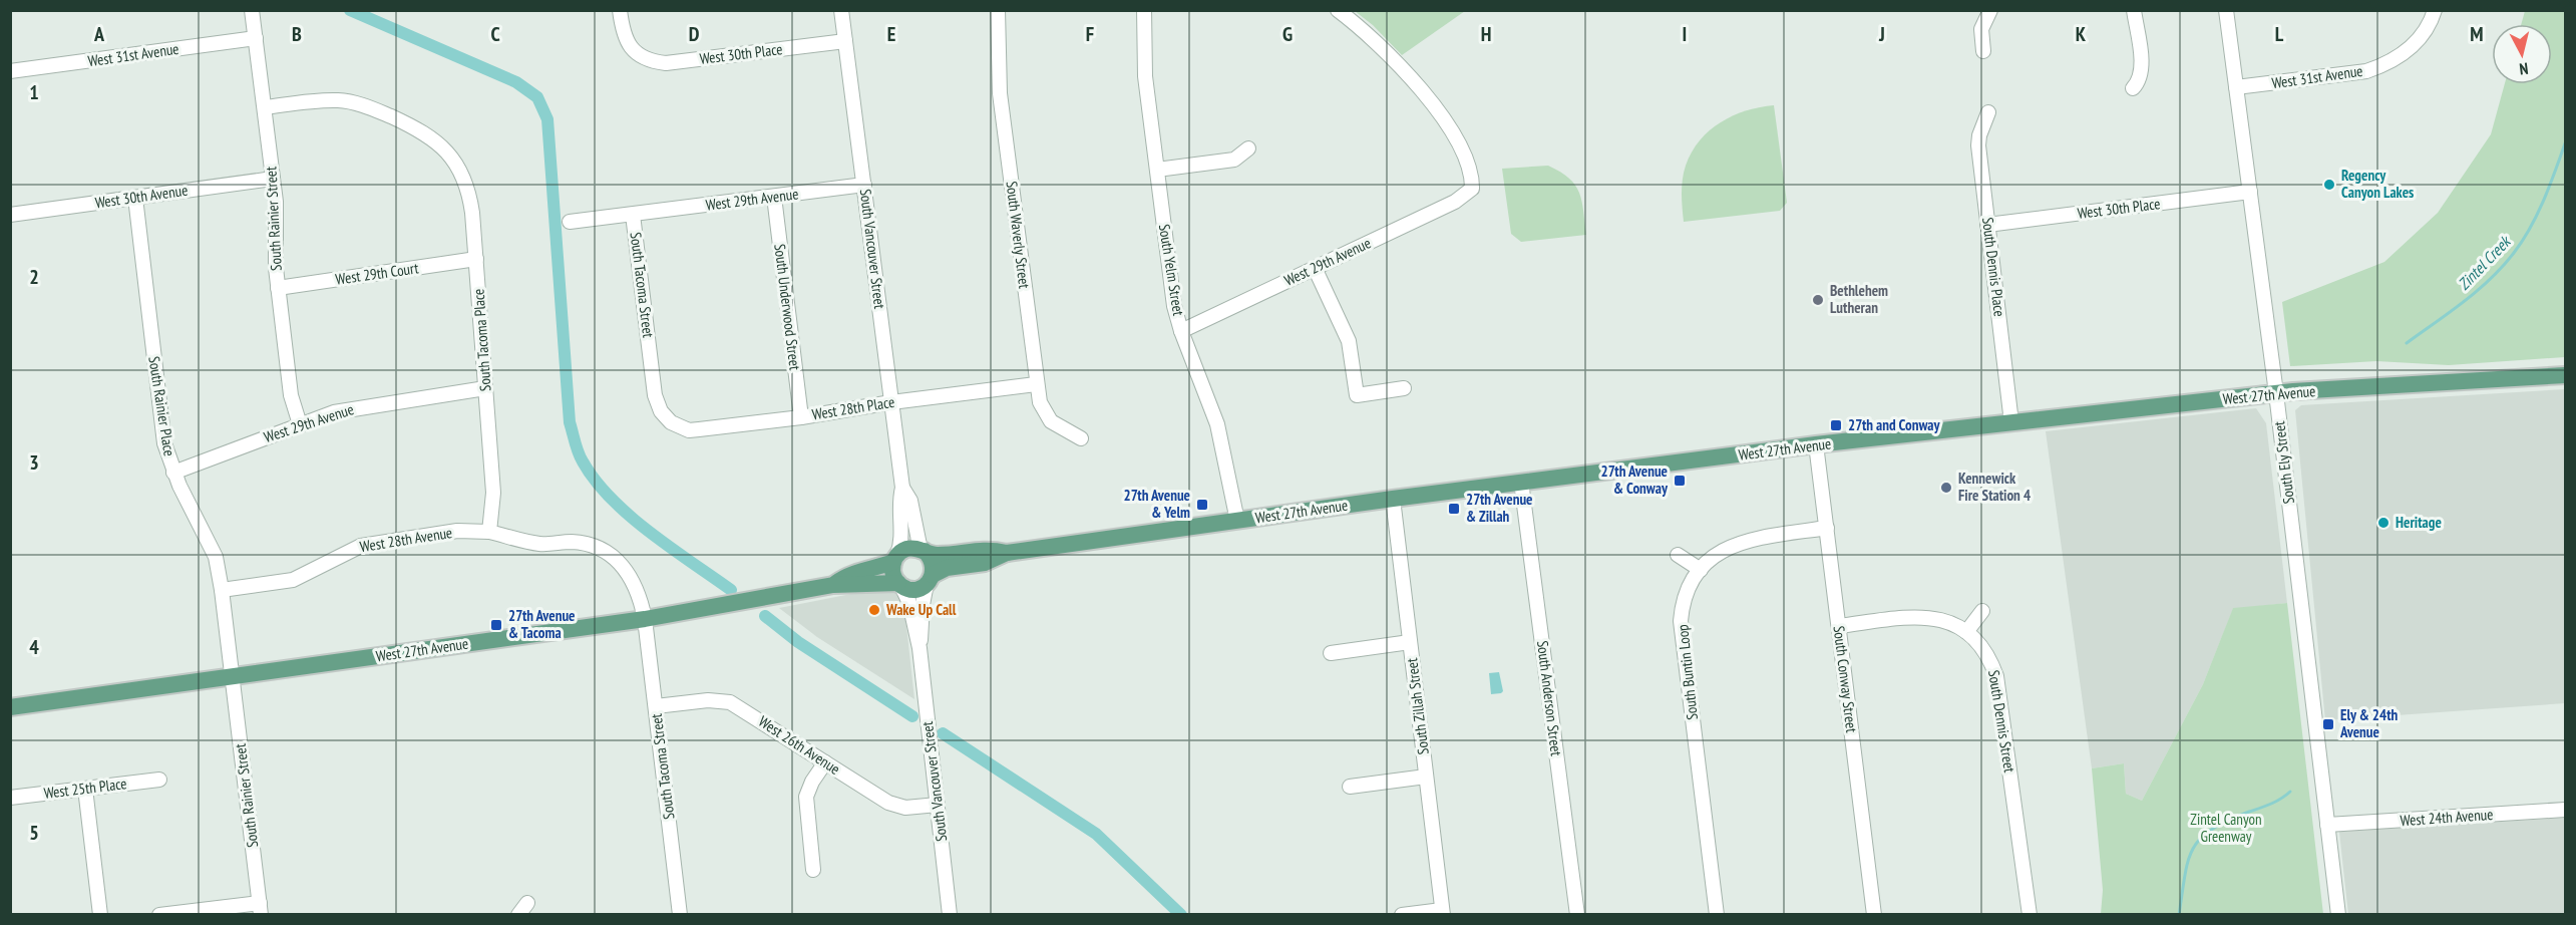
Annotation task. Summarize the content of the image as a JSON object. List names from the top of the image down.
{
  "streets": {
    "main road": ["West 27th Avenue"],
    "street": [
      "West 30th Place",
      "West 31st Avenue",
      "West 30th Avenue",
      "West 29th Avenue",
      "South Rainier Street",
      "South Waverly Street",
      "South Vancouver Street",
      "South Dennis Place",
      "South Yelm Street",
      "West 29th Court",
      "South Tacoma Street",
      "South Underwood Street",
      "South Tacoma Place",
      "South Rainier Place",
      "West 28th Place",
      "South Ely Street",
      "West 28th Avenue",
      "South Buntin Loop",
      "South Conway Street",
      "South Anderson Street",
      "South Zillah Street",
      "South Dennis Street",
      "West 26th Avenue",
      "West 25th Place",
      "West 24th Avenue"
    ]
  },
  "crossings": [
    ["West 30th Place", "South Vancouver Street"],
    ["West 30th Place", "South Dennis Place"],
    ["West 30th Place", "South Ely Street"],
    ["West 31st Avenue", "South Rainier Street"],
    ["West 31st Avenue", "South Ely Street"],
    ["West 30th Avenue", "South Rainier Street"],
    ["West 30th Avenue", "South Rainier Place"],
    ["West 29th Avenue", "South Rainier Street"],
    ["West 29th Avenue", "South Vancouver Street"],
    ["West 29th Avenue", "South Yelm Street"],
    ["West 29th Avenue", "South Tacoma Street"],
    ["West 29th Avenue", "South Underwood Street"],
    ["West 29th Avenue", "South Tacoma Place"],
    ["West 29th Avenue", "South Rainier Place"],
    ["South Rainier Street", "West 29th Court"],
    ["South Rainier Street", "South Tacoma Place"],
    ["South Rainier Street", "West 27th Avenue"],
    ["South Rainier Street", "South Rainier Place"],
    ["South Waverly Street", "West 28th Place"],
    ["South Vancouver Street", "West 27th Avenue"],
    ["South Vancouver Street", "West 28th Place"],
    ["South Vancouver Street", "West 26th Avenue"],
    ["South Dennis Place", "West 27th Avenue"],
    ["South Yelm Street", "West 27th Avenue"],
    ["West 29th Court", "South Tacoma Place"],
    ["South Tacoma Street", "West 27th Avenue"],
    ["South Tacoma Street", "West 28th Place"],
    ["South Tacoma Street", "West 26th Avenue"],
    ["South Underwood Street", "West 28th Place"],
    ["South Tacoma Place", "West 28th Avenue"],
    ["West 27th Avenue", "South Rainier Place"],
    ["West 27th Avenue", "South Ely Street"],
    ["West 27th Avenue", "South Conway Street"],
    ["West 27th Avenue", "South Anderson Street"],
    ["West 27th Avenue", "South Zillah Street"],
    ["South Rainier Place", "West 28th Avenue"],
    ["South Ely Street", "West 24th Avenue"],
    ["South Buntin Loop", "South Conway Street"],
    ["South Conway Street", "South Dennis Street"]
  ],
  "water": ["Zintel Creek"],
  "parks": ["Zintel Canyon Greenway"],
  "places": {
    "other": [
      "Regency Canyon Lakes",
      "Bethlehem Lutheran",
      "Kennewick Fire Station 4",
      "Heritage",
      "Wake Up Call"
    ],
    "transit": [
      "27th and Conway",
      "27th Avenue & Conway",
      "27th Avenue & Yelm",
      "27th Avenue & Zillah",
      "27th Avenue & Tacoma",
      "Ely & 24th Avenue"
    ]
  },
  "north": "bottom",
  "grid": {
    "columns": [
      "A",
      "B",
      "C",
      "D",
      "E",
      "F",
      "G",
      "H",
      "I",
      "J",
      "K",
      "L",
      "M"
    ],
    "rows": [
      "1",
      "2",
      "3",
      "4",
      "5"
    ]
  }
}
